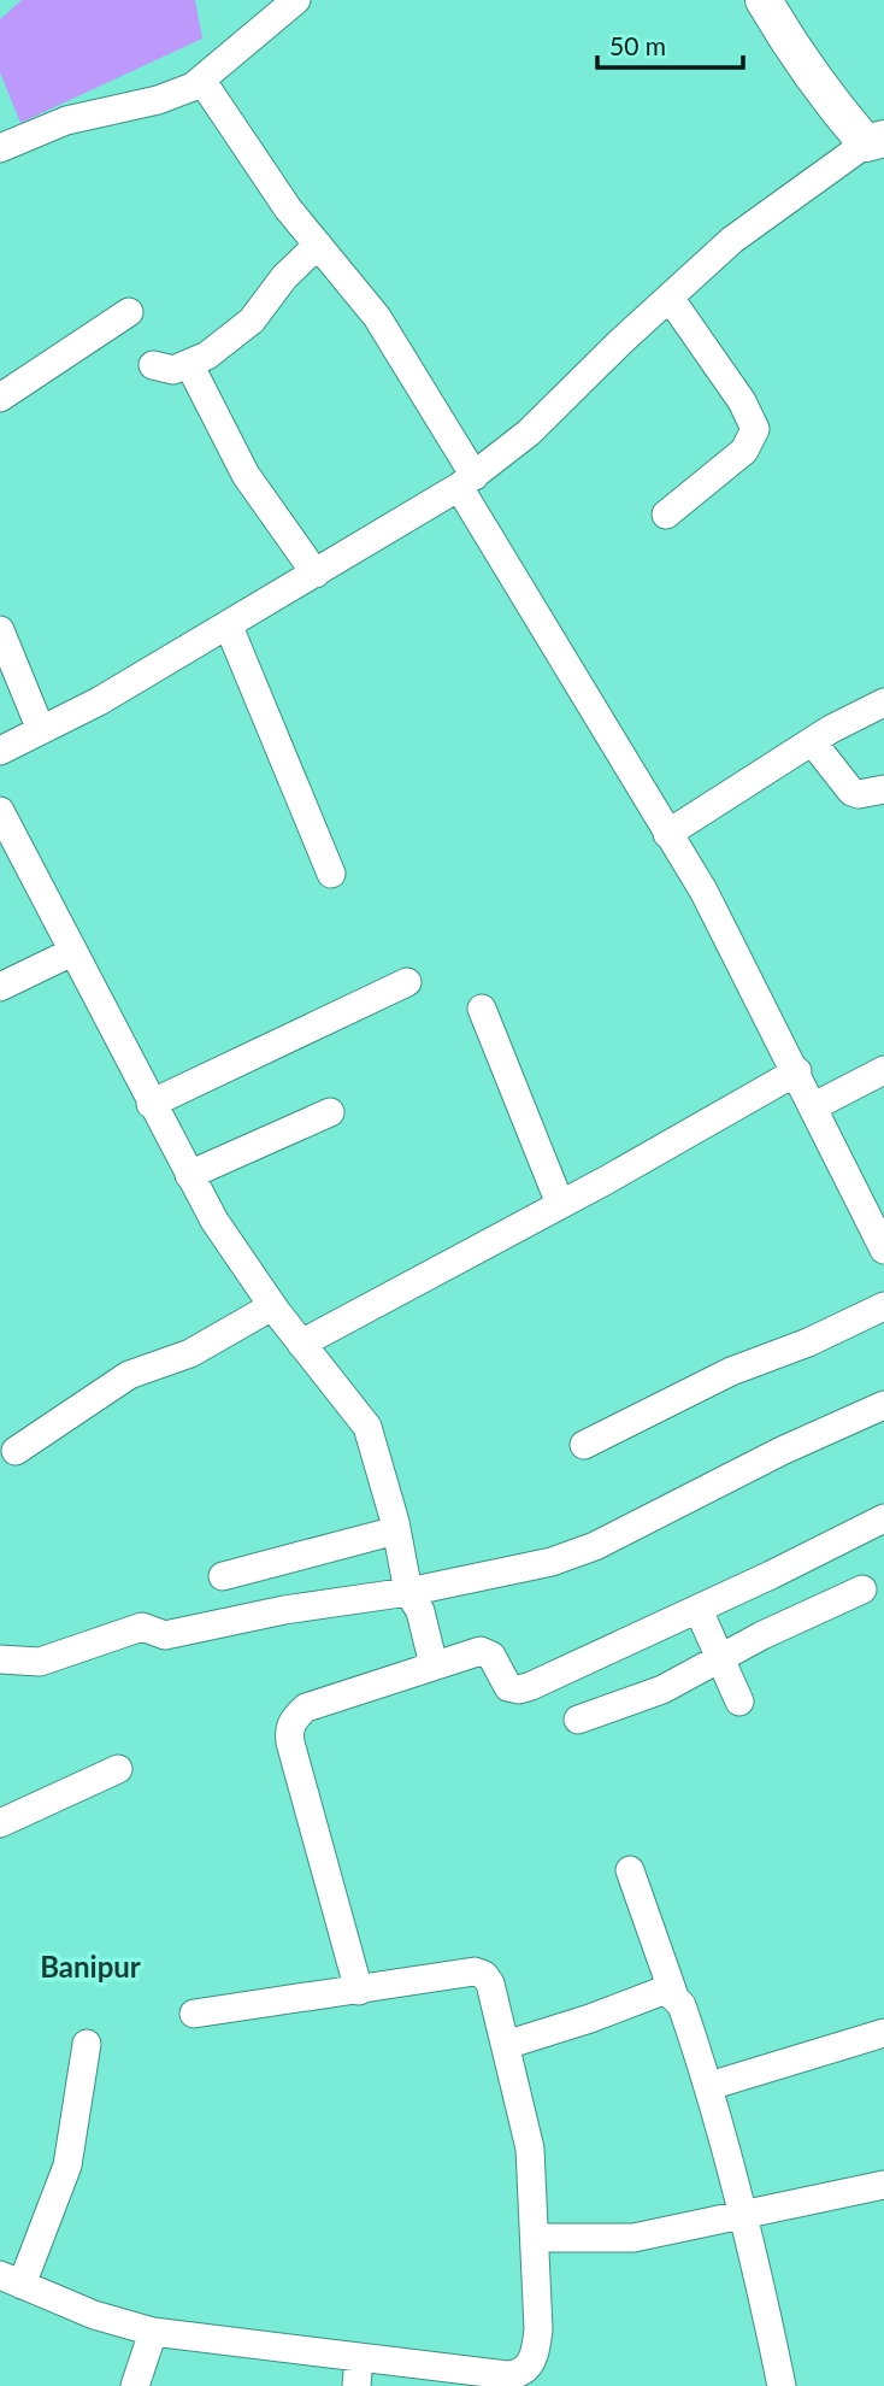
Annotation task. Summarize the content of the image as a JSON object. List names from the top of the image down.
{
  "districts": ["Banipur"],
  "scale_bar": "50 m"
}
